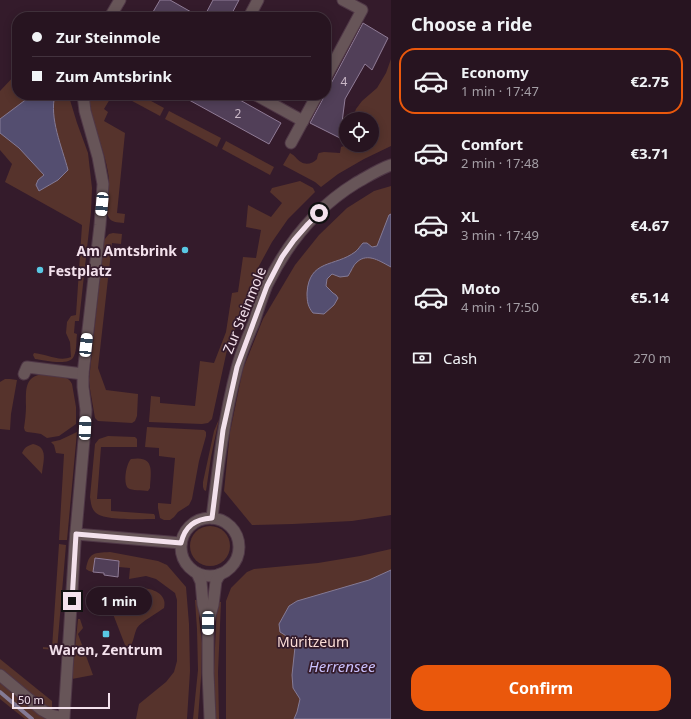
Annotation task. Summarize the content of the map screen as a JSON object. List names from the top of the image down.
{
  "streets": {
    "street": ["Zur Steinmole"]
  },
  "water": ["Herrensee"],
  "parks": ["Müritzeum"],
  "places": {
    "other": ["Am Amtsbrink", "Festplatz"],
    "transit": ["Waren, Zentrum"]
  },
  "house_numbers": ["4", "2"],
  "scale_bar": "50 m",
  "page": {
    "heading": "Choose a ride",
    "banner": ["Zur Steinmole", "Zum Amtsbrink"],
    "list": [
      {
        "name": "Economy",
        "note": "1 min · 17:47",
        "value": "€2.75"
      },
      {
        "name": "Comfort",
        "note": "2 min · 17:48",
        "value": "€3.71"
      },
      {
        "name": "XL",
        "note": "3 min · 17:49",
        "value": "€4.67"
      },
      {
        "name": "Moto",
        "note": "4 min · 17:50",
        "value": "€5.14"
      }
    ],
    "pay": ["Cash", "270 m"],
    "bubble": "1 min",
    "buttons": "Confirm",
    "scale": "50 m"
  }
}
